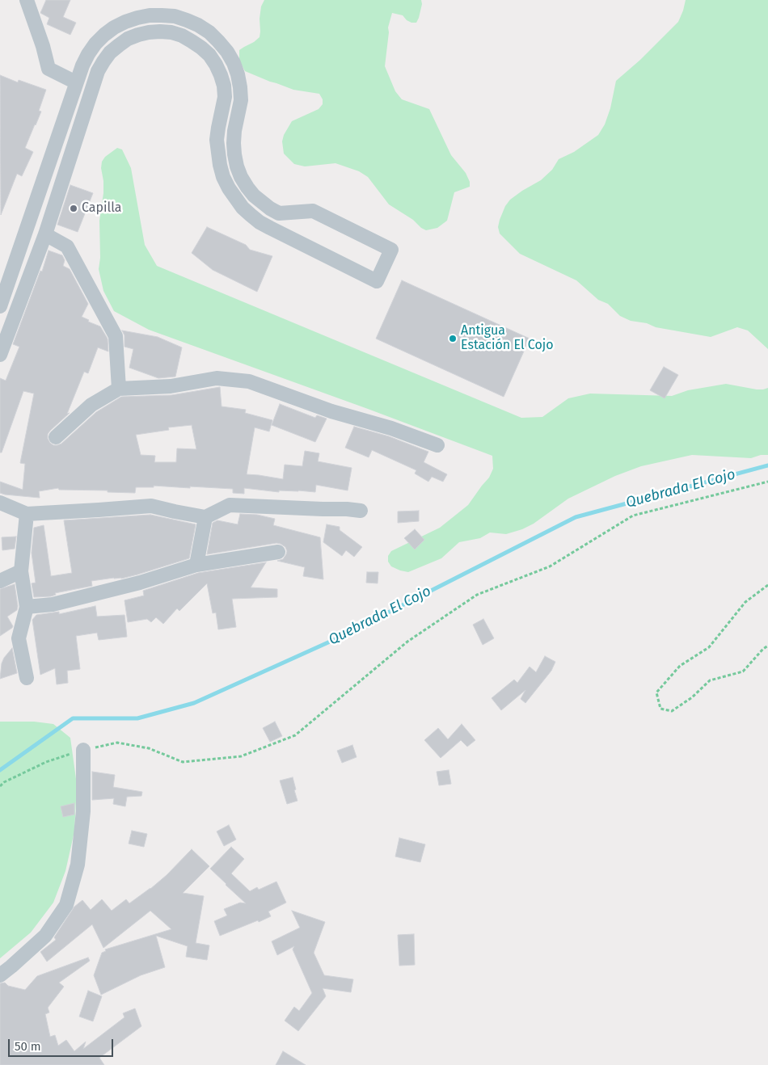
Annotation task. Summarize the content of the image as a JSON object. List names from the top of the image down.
{
  "water": ["Quebrada El Cojo"],
  "places": ["Capilla", "Antigua Estación El Cojo"],
  "scale_bar": "50 m"
}
